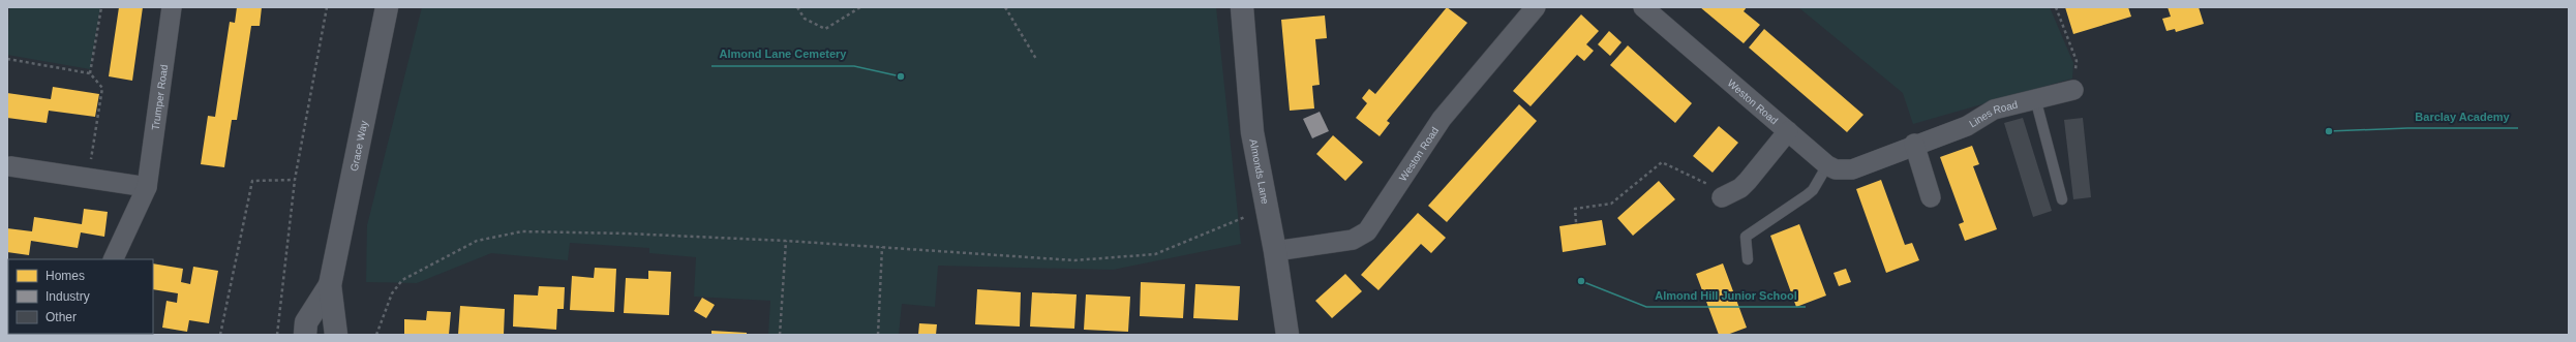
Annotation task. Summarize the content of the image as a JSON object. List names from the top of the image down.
{
  "streets": {
    "street": [
      "Trumper Road",
      "Weston Road",
      "Lines Road",
      "Grace Way",
      "Almonds Lane"
    ]
  },
  "crossings": [
    ["Weston Road", "Lines Road"],
    ["Weston Road", "Almonds Lane"]
  ],
  "places": ["Almond Lane Cemetery", "Barclay Academy", "Almond Hill Junior School"],
  "legend": ["Homes", "Industry", "Other"]
}
